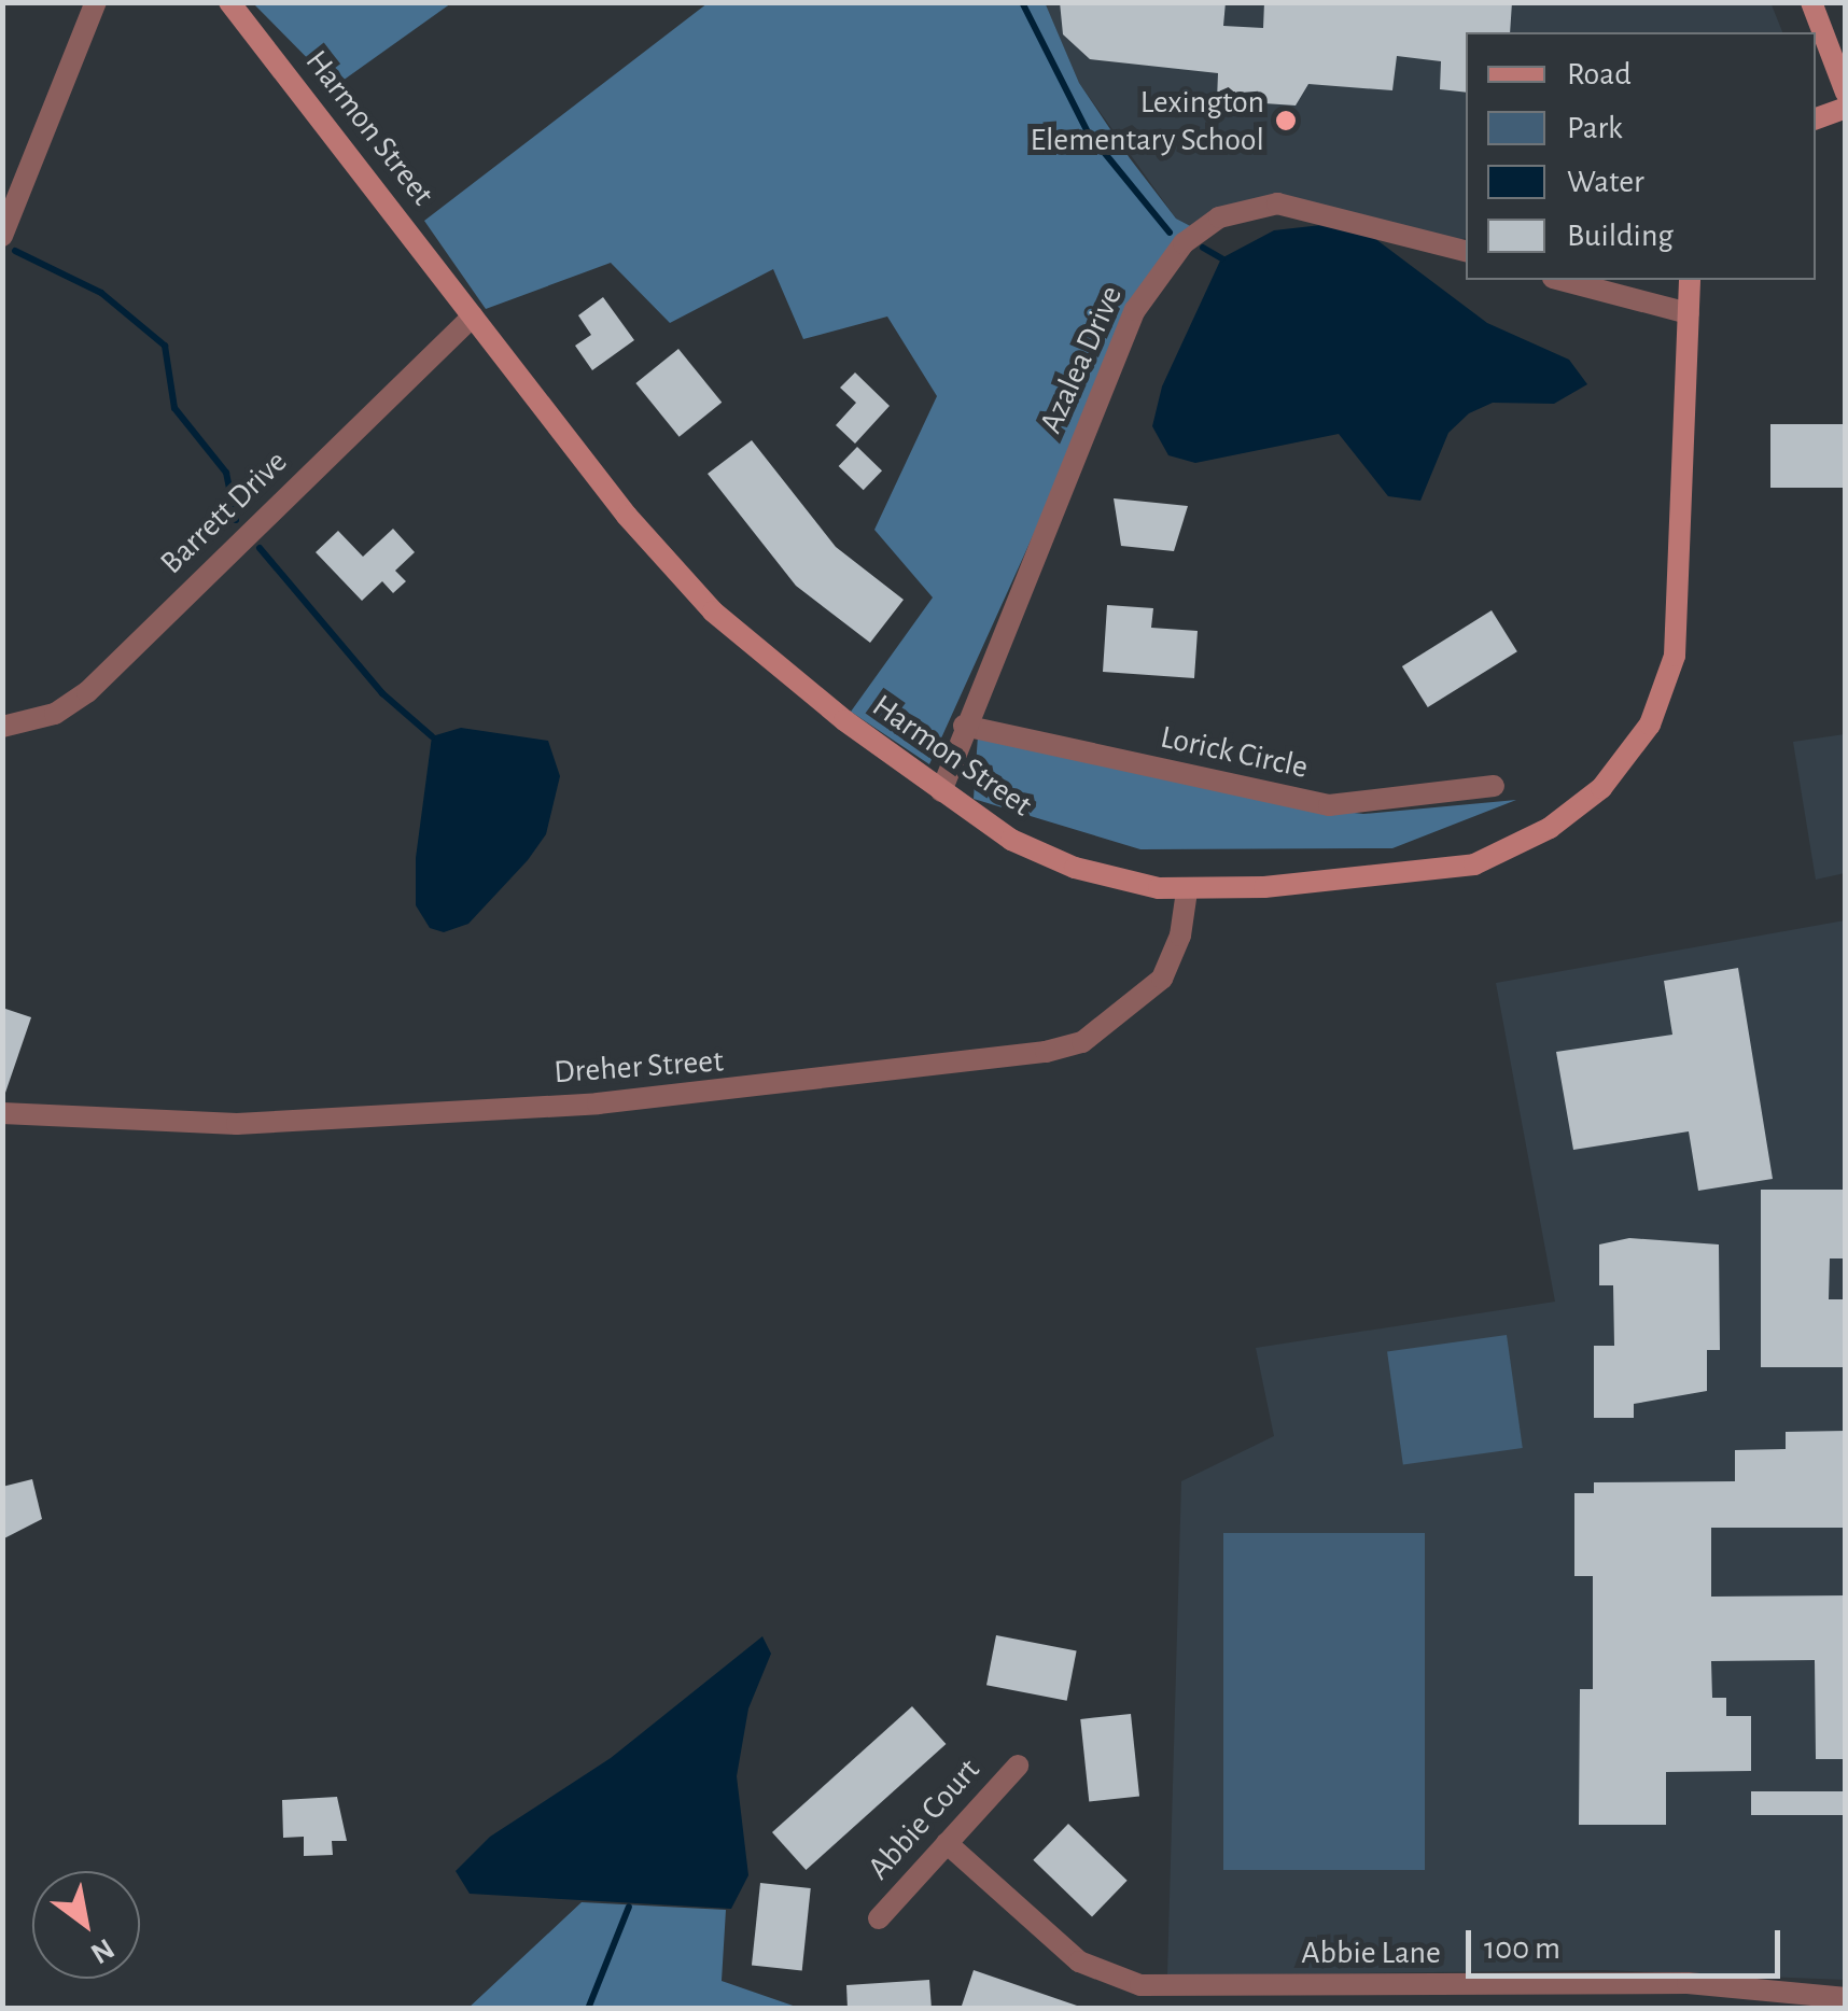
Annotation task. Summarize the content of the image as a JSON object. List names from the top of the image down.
{
  "streets": {
    "street": [
      "Harmon Street",
      "Azalea Drive",
      "Barrett Drive",
      "Lorick Circle",
      "Dreher Street",
      "Abbie Court",
      "Abbie Lane"
    ]
  },
  "crossings": [
    ["Harmon Street", "Azalea Drive"],
    ["Harmon Street", "Barrett Drive"],
    ["Harmon Street", "Dreher Street"],
    ["Azalea Drive", "Lorick Circle"],
    ["Abbie Court", "Abbie Lane"]
  ],
  "places": ["Lexington Elementary School"],
  "legend": [
    "Road",
    "Park",
    "Water",
    "Building"
  ],
  "scale_bar": "100 m",
  "north": "bottom right"
}
